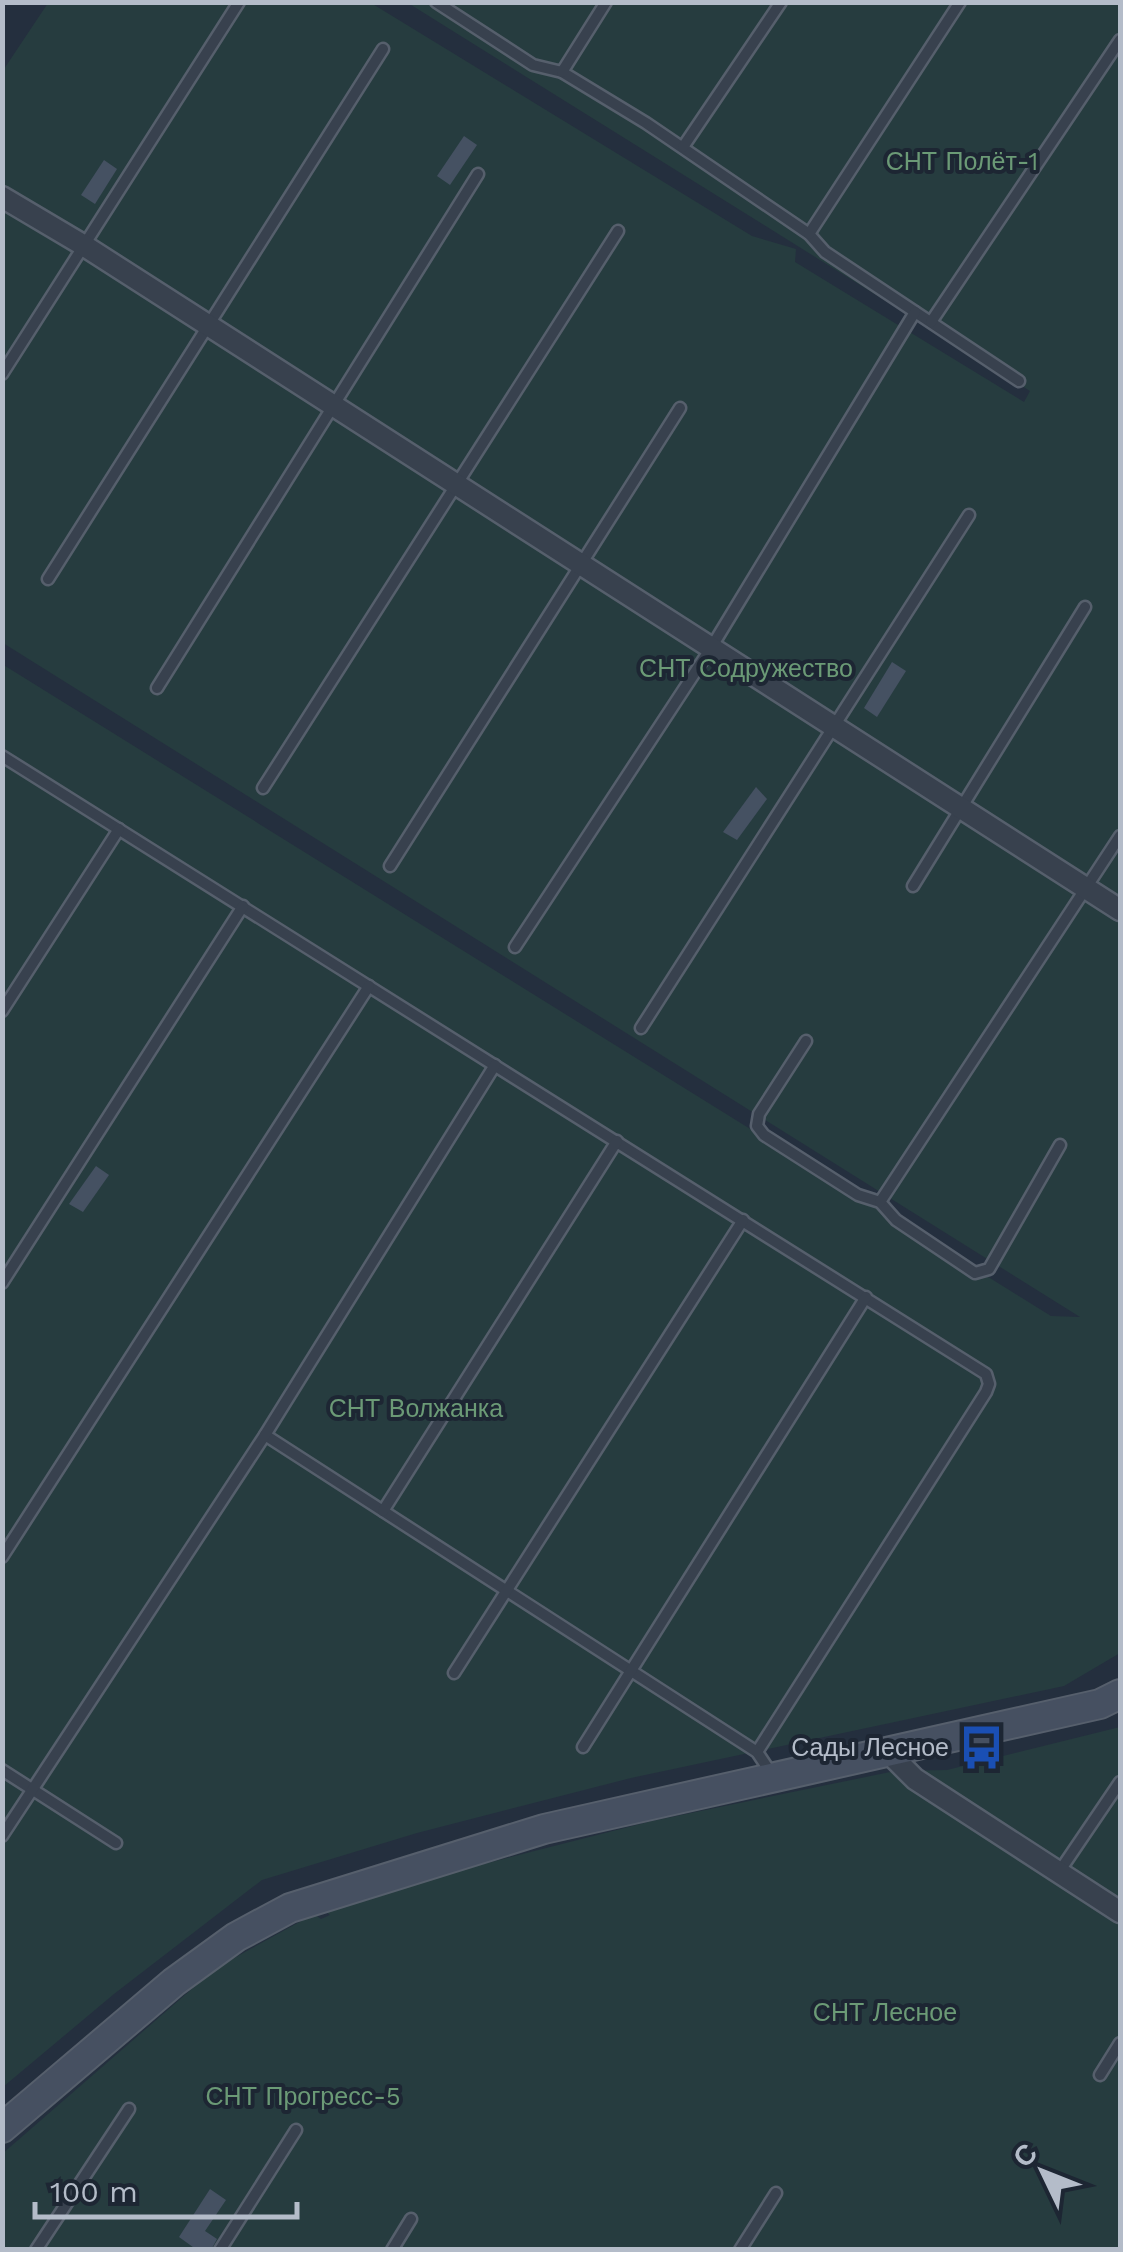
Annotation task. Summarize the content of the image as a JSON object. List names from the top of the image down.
{
  "parks": [
    "СНТ Полёт-1",
    "СНТ Содружество",
    "СНТ Волжанка",
    "СНТ Лесное",
    "СНТ Прогресс-5"
  ],
  "places": {
    "bus stop": ["Сады Лесное"]
  },
  "scale_bar": "100 m",
  "north": "top left"
}
